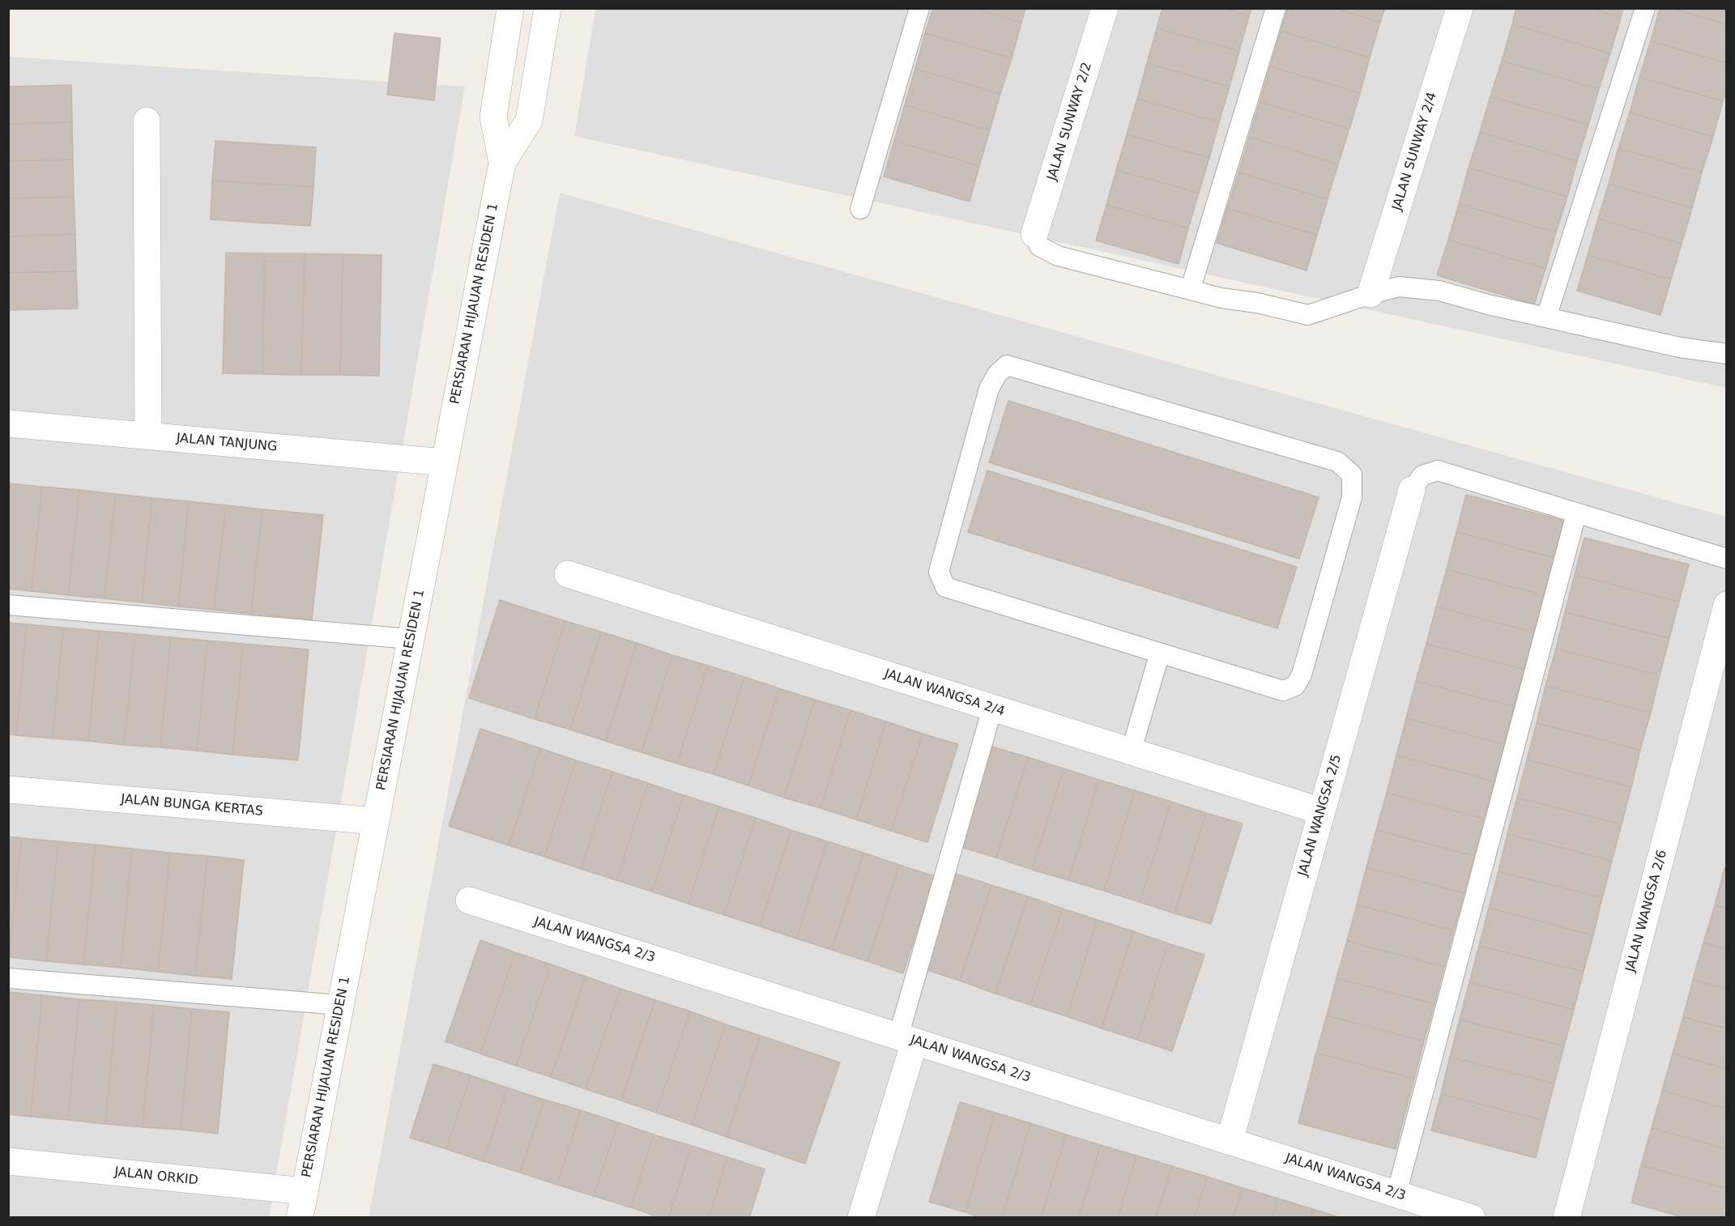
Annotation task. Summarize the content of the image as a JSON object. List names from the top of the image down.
{
  "streets": {
    "street": [
      "JALAN SUNWAY 2/2",
      "JALAN SUNWAY 2/4",
      "PERSIARAN HIJAUAN RESIDEN 1",
      "JALAN TANJUNG",
      "JALAN WANGSA 2/4",
      "JALAN BUNGA KERTAS",
      "JALAN WANGSA 2/5",
      "JALAN WANGSA 2/6",
      "JALAN WANGSA 2/3",
      "JALAN ORKID"
    ]
  },
  "crossings": [
    ["PERSIARAN HIJAUAN RESIDEN 1", "JALAN TANJUNG"],
    ["PERSIARAN HIJAUAN RESIDEN 1", "JALAN BUNGA KERTAS"],
    ["PERSIARAN HIJAUAN RESIDEN 1", "JALAN ORKID"],
    ["JALAN WANGSA 2/4", "JALAN WANGSA 2/5"],
    ["JALAN WANGSA 2/5", "JALAN WANGSA 2/3"]
  ]
}
